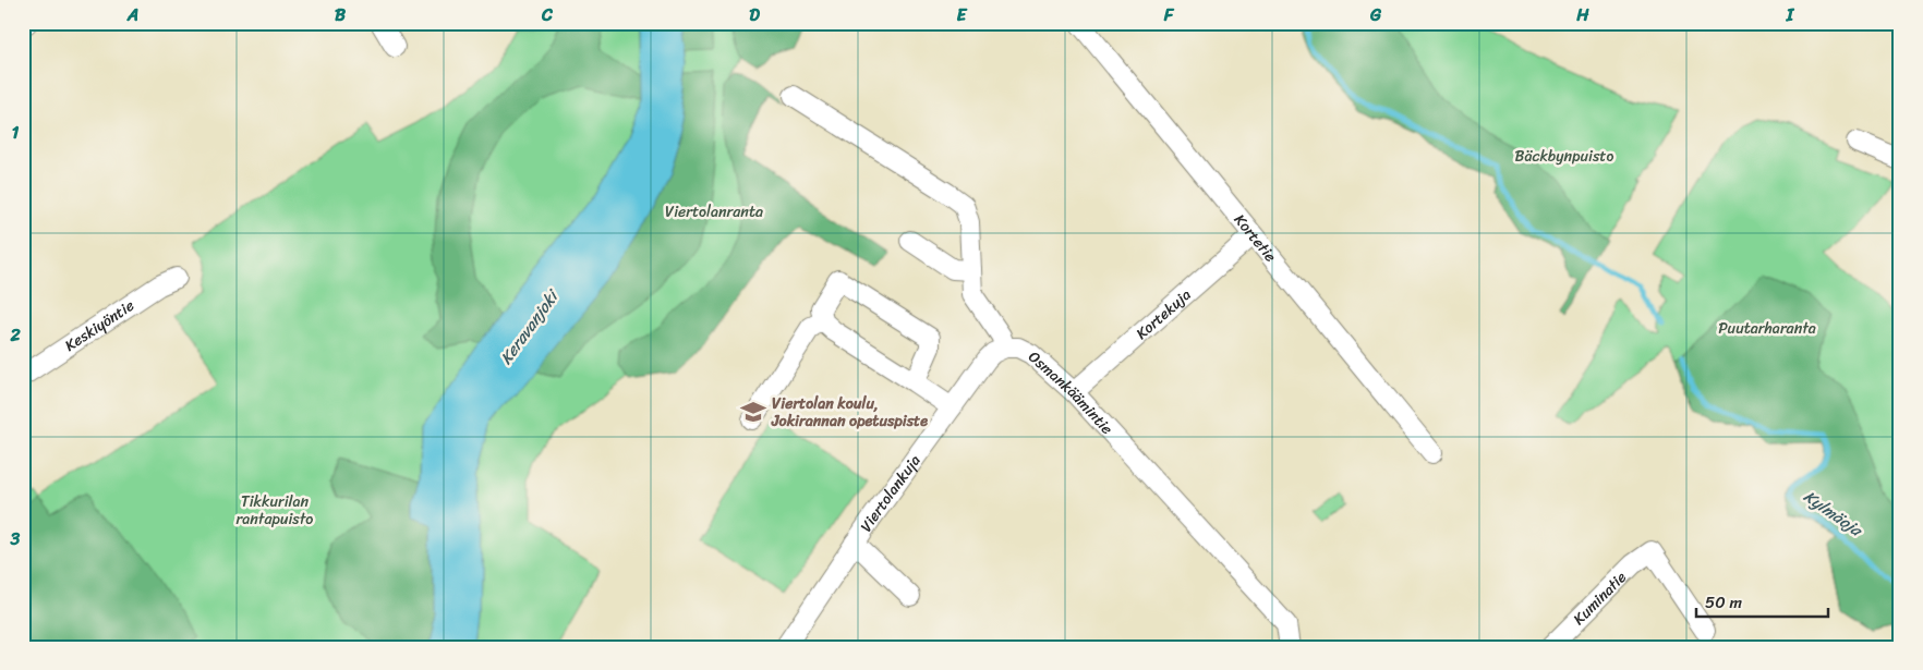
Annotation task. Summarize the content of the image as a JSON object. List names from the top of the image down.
{
  "streets": {
    "street": [
      "Kortetie",
      "Kortekuja",
      "Keskiyöntie",
      "Osmankäämintie",
      "Viertolankuja",
      "Kuminatie"
    ]
  },
  "crossings": [
    ["Kortetie", "Kortekuja"],
    ["Kortekuja", "Osmankäämintie"],
    ["Osmankäämintie", "Viertolankuja"]
  ],
  "water": ["Keravanjoki", "Kylmäoja"],
  "parks": [
    "Bäckbynpuisto",
    "Viertolanranta",
    "Puutarharanta",
    "Tikkurilan rantapuisto"
  ],
  "places": {
    "school or university": ["Viertolan koulu, Jokirannan opetuspiste"]
  },
  "scale_bar": "50 m",
  "grid": {
    "columns": [
      "A",
      "B",
      "C",
      "D",
      "E",
      "F",
      "G",
      "H",
      "I"
    ],
    "rows": ["1", "2", "3"]
  }
}
